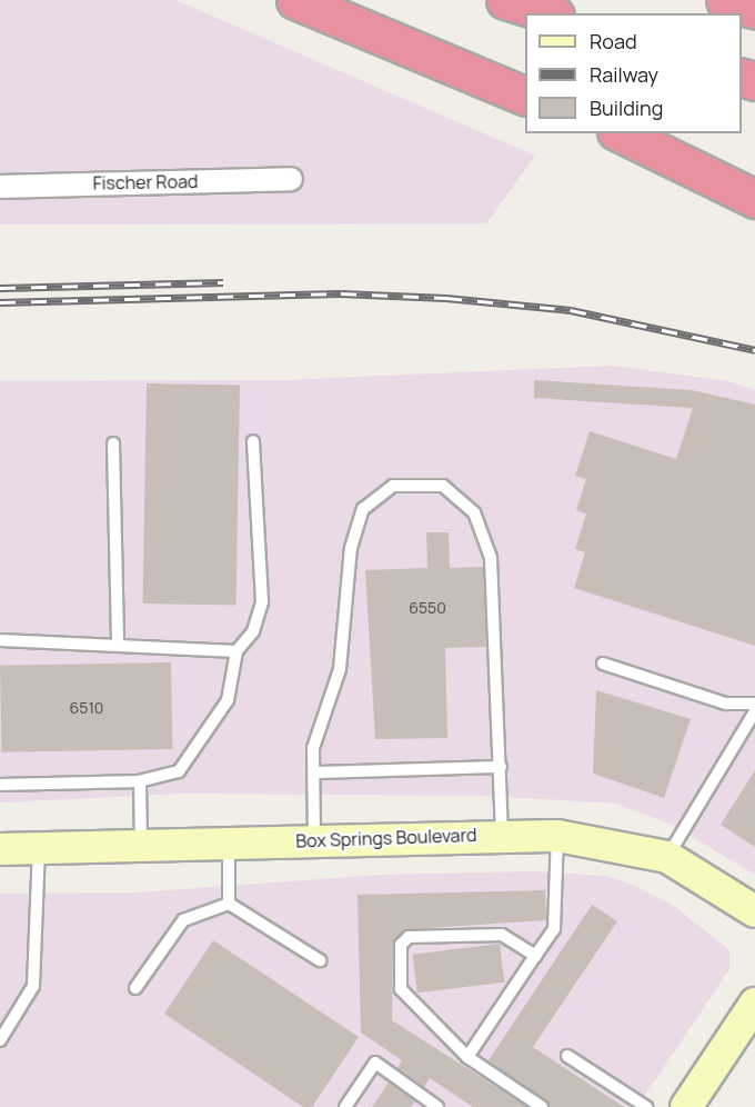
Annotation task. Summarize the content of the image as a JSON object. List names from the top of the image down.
{
  "streets": {
    "street": ["Fischer Road", "Box Springs Boulevard"]
  },
  "house_numbers": ["6550", "6510"],
  "legend": ["Road", "Railway", "Building"]
}
